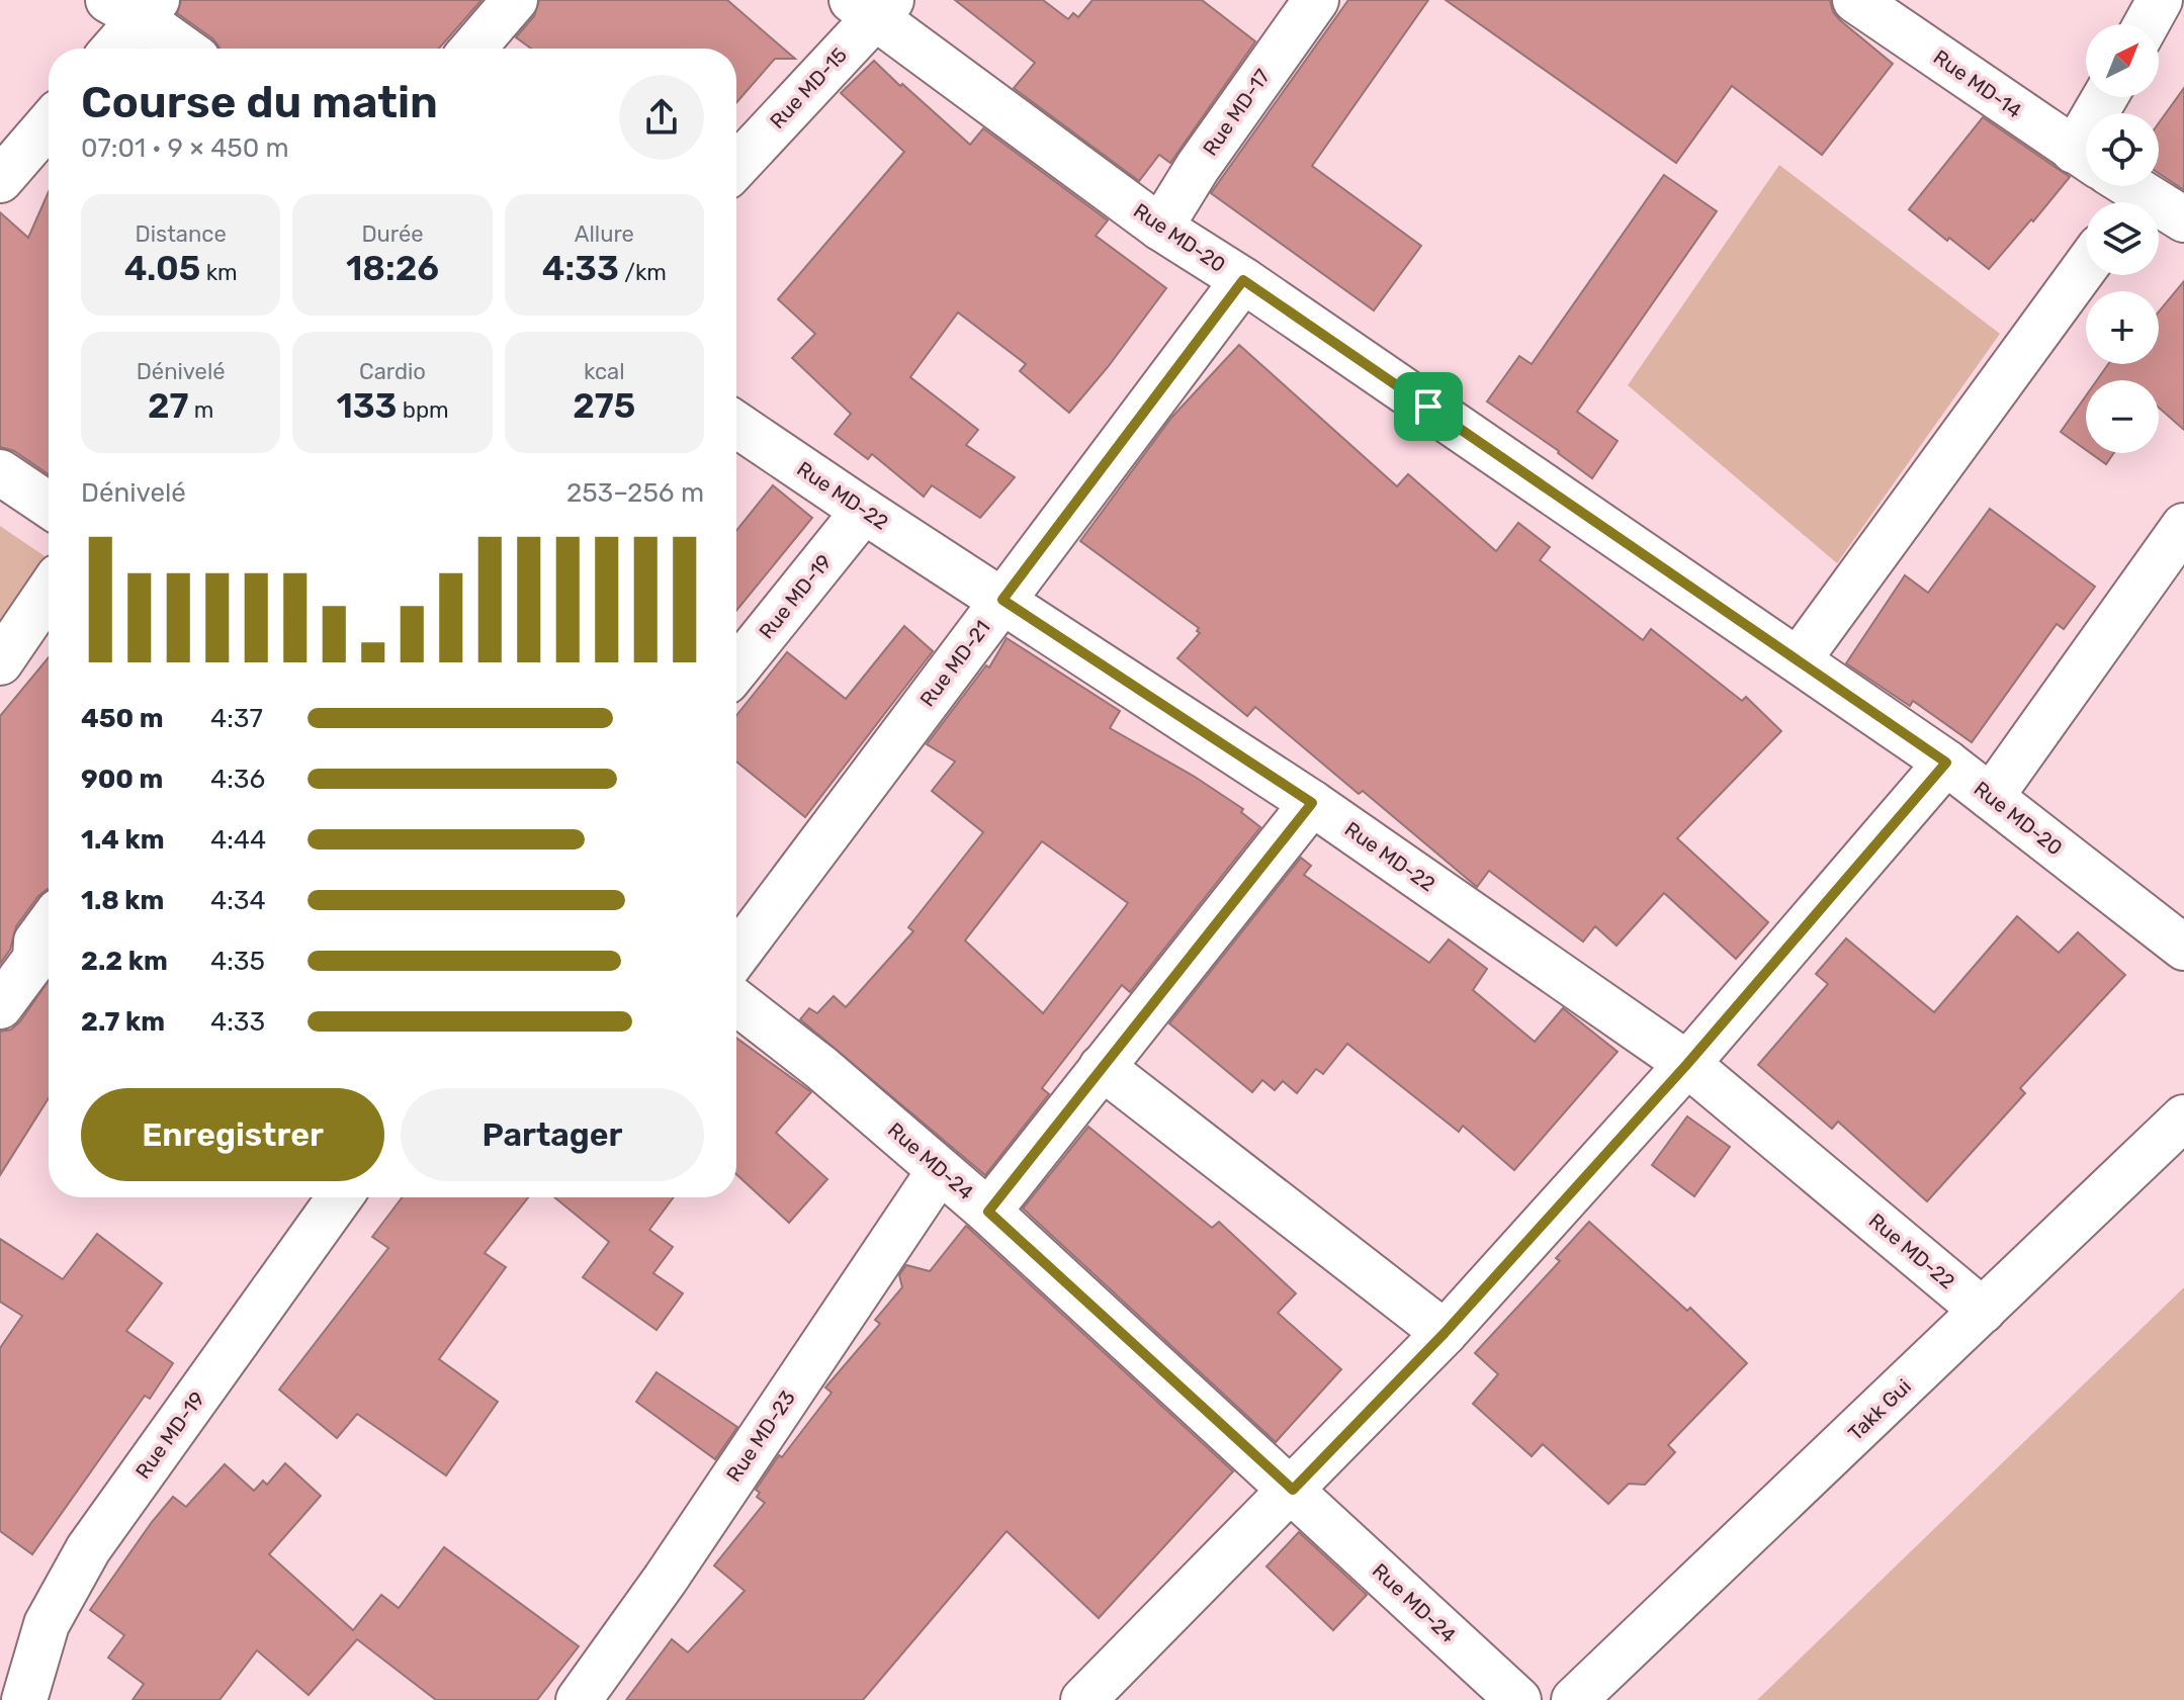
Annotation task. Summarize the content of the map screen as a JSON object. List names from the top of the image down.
{
  "streets": {
    "street": [
      "Rue MD-14",
      "Rue MD-15",
      "Rue MD-17",
      "Rue MD-20",
      "Rue MD-22",
      "Rue MD-19",
      "Rue MD-21",
      "Rue MD-24",
      "Takk Gui",
      "Rue MD-23"
    ]
  },
  "crossings": [
    ["Rue MD-15", "Rue MD-20"],
    ["Rue MD-17", "Rue MD-20"],
    ["Rue MD-20", "Rue MD-21"],
    ["Rue MD-22", "Rue MD-19"],
    ["Rue MD-22", "Rue MD-21"],
    ["Rue MD-22", "Takk Gui"],
    ["Rue MD-24", "Rue MD-23"]
  ],
  "north": "top right",
  "page": {
    "map_buttons": ["+", "−"],
    "heading": ["Course du matin", "07:01 · 9 × 450 m"],
    "stats": [
      ["Distance", "4.05 km"],
      ["Durée", "18:26"],
      ["Allure", "4:33 /km"],
      ["Dénivelé", "27 m"],
      ["Cardio", "133 bpm"],
      ["kcal", "275"]
    ],
    "chart": ["Dénivelé", "253–256 m"],
    "list": [
      {
        "name": "450 m",
        "note": "4:37"
      },
      {
        "name": "900 m",
        "note": "4:36"
      },
      {
        "name": "1.4 km",
        "note": "4:44"
      },
      {
        "name": "1.8 km",
        "note": "4:34"
      },
      {
        "name": "2.2 km",
        "note": "4:35"
      },
      {
        "name": "2.7 km",
        "note": "4:33"
      }
    ],
    "buttons": ["Enregistrer", "Partager"]
  }
}
